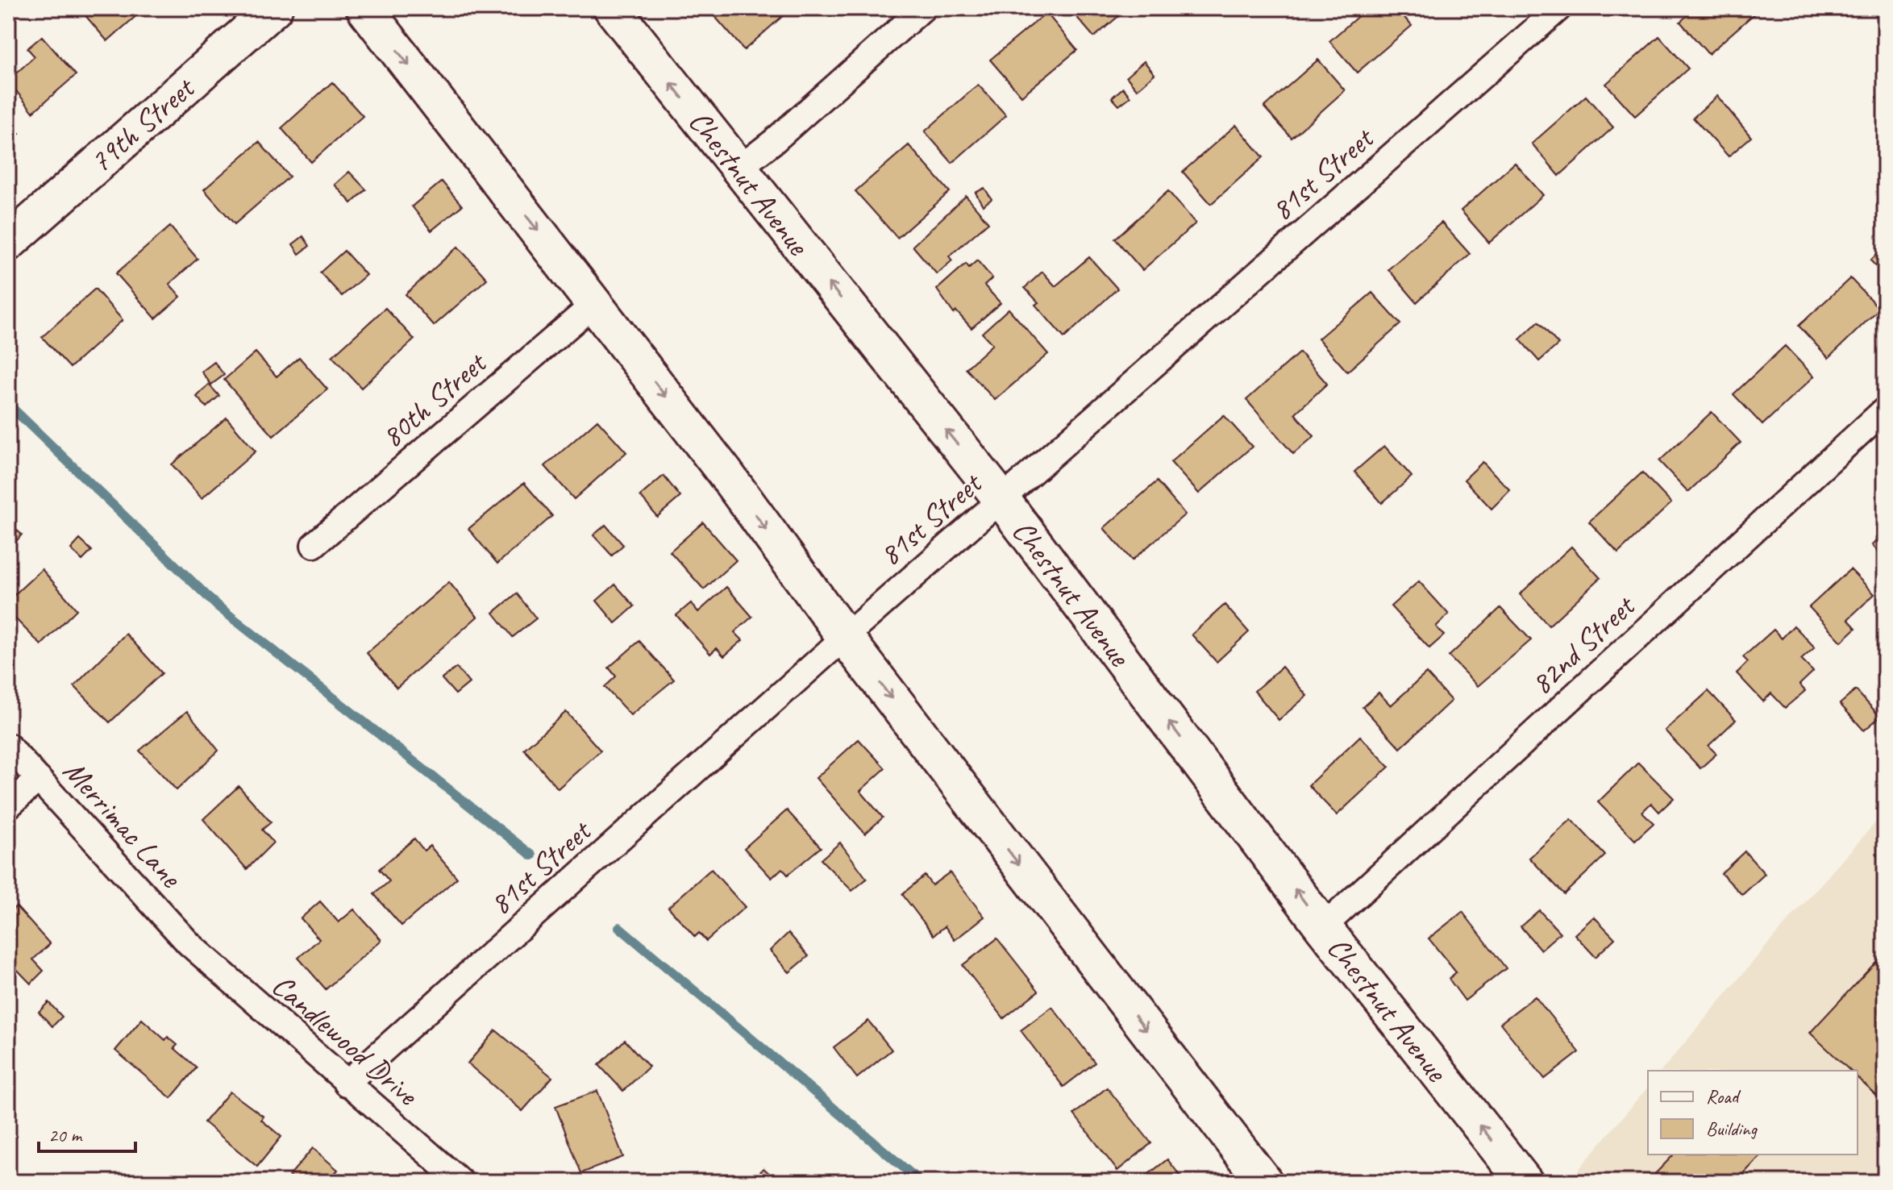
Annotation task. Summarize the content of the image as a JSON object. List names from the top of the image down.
{
  "streets": {
    "street": [
      "79th Street",
      "81st Street",
      "Chestnut Avenue",
      "80th Street",
      "82nd Street",
      "Merrimac Lane",
      "Candlewood Drive"
    ]
  },
  "crossings": [
    ["81st Street", "Chestnut Avenue"],
    ["81st Street", "Candlewood Drive"],
    ["Chestnut Avenue", "82nd Street"],
    ["Merrimac Lane", "Candlewood Drive"]
  ],
  "legend": ["Road", "Building"],
  "scale_bar": "20 m"
}
